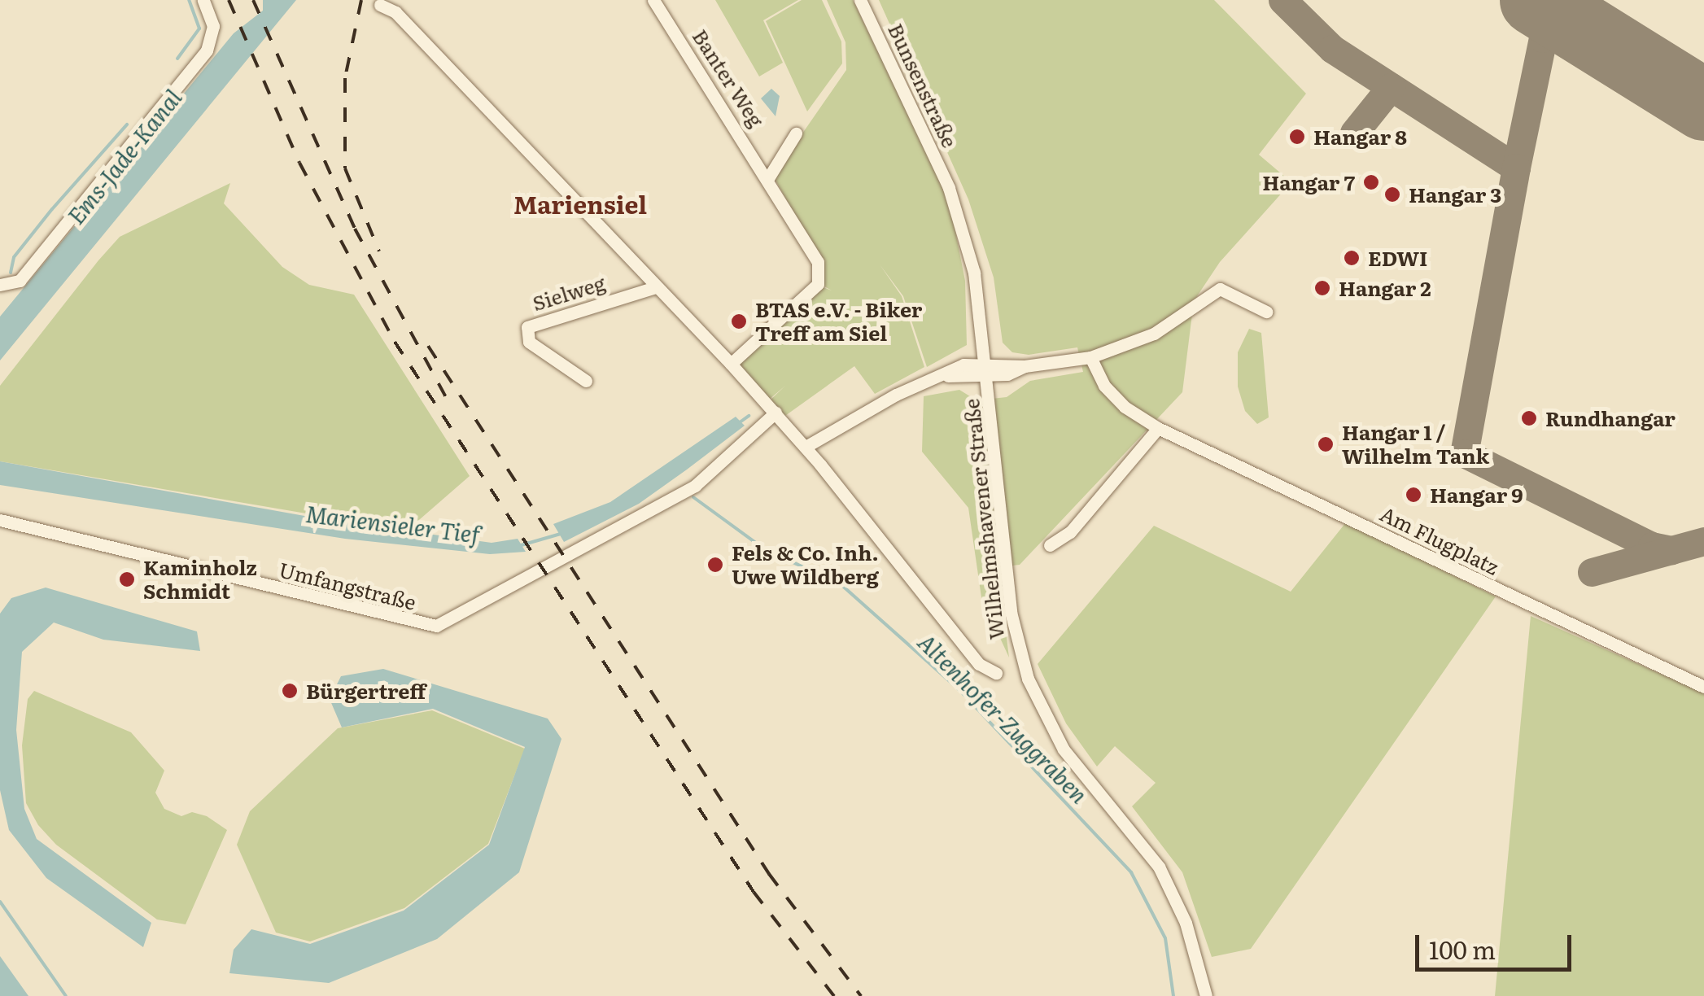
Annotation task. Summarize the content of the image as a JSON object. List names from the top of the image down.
{
  "streets": {
    "street": [
      "Banter Weg",
      "Bunsenstraße",
      "Sielweg",
      "Wilhelmshavener Straße",
      "Am Flugplatz",
      "Umfangstraße"
    ]
  },
  "crossings": [
    ["Banter Weg", "Wilhelmshavener Straße"],
    ["Bunsenstraße", "Wilhelmshavener Straße"],
    ["Sielweg", "Wilhelmshavener Straße"],
    ["Wilhelmshavener Straße", "Umfangstraße"]
  ],
  "districts": ["Mariensiel"],
  "water": ["Ems-Jade-Kanal", "Mariensieler Tief", "Altenhofer-Zuggraben"],
  "places": [
    "Hangar 8",
    "Hangar 7",
    "Hangar 3",
    "EDWI",
    "Hangar 2",
    "BTAS e.V. - Biker Treff am Siel",
    "Rundhangar",
    "Hangar 1 / Wilhelm Tank",
    "Hangar 9",
    "Fels & Co. Inh. Uwe Wildberg",
    "Kaminholz Schmidt",
    "Bürgertreff"
  ],
  "scale_bar": "100 m"
}
